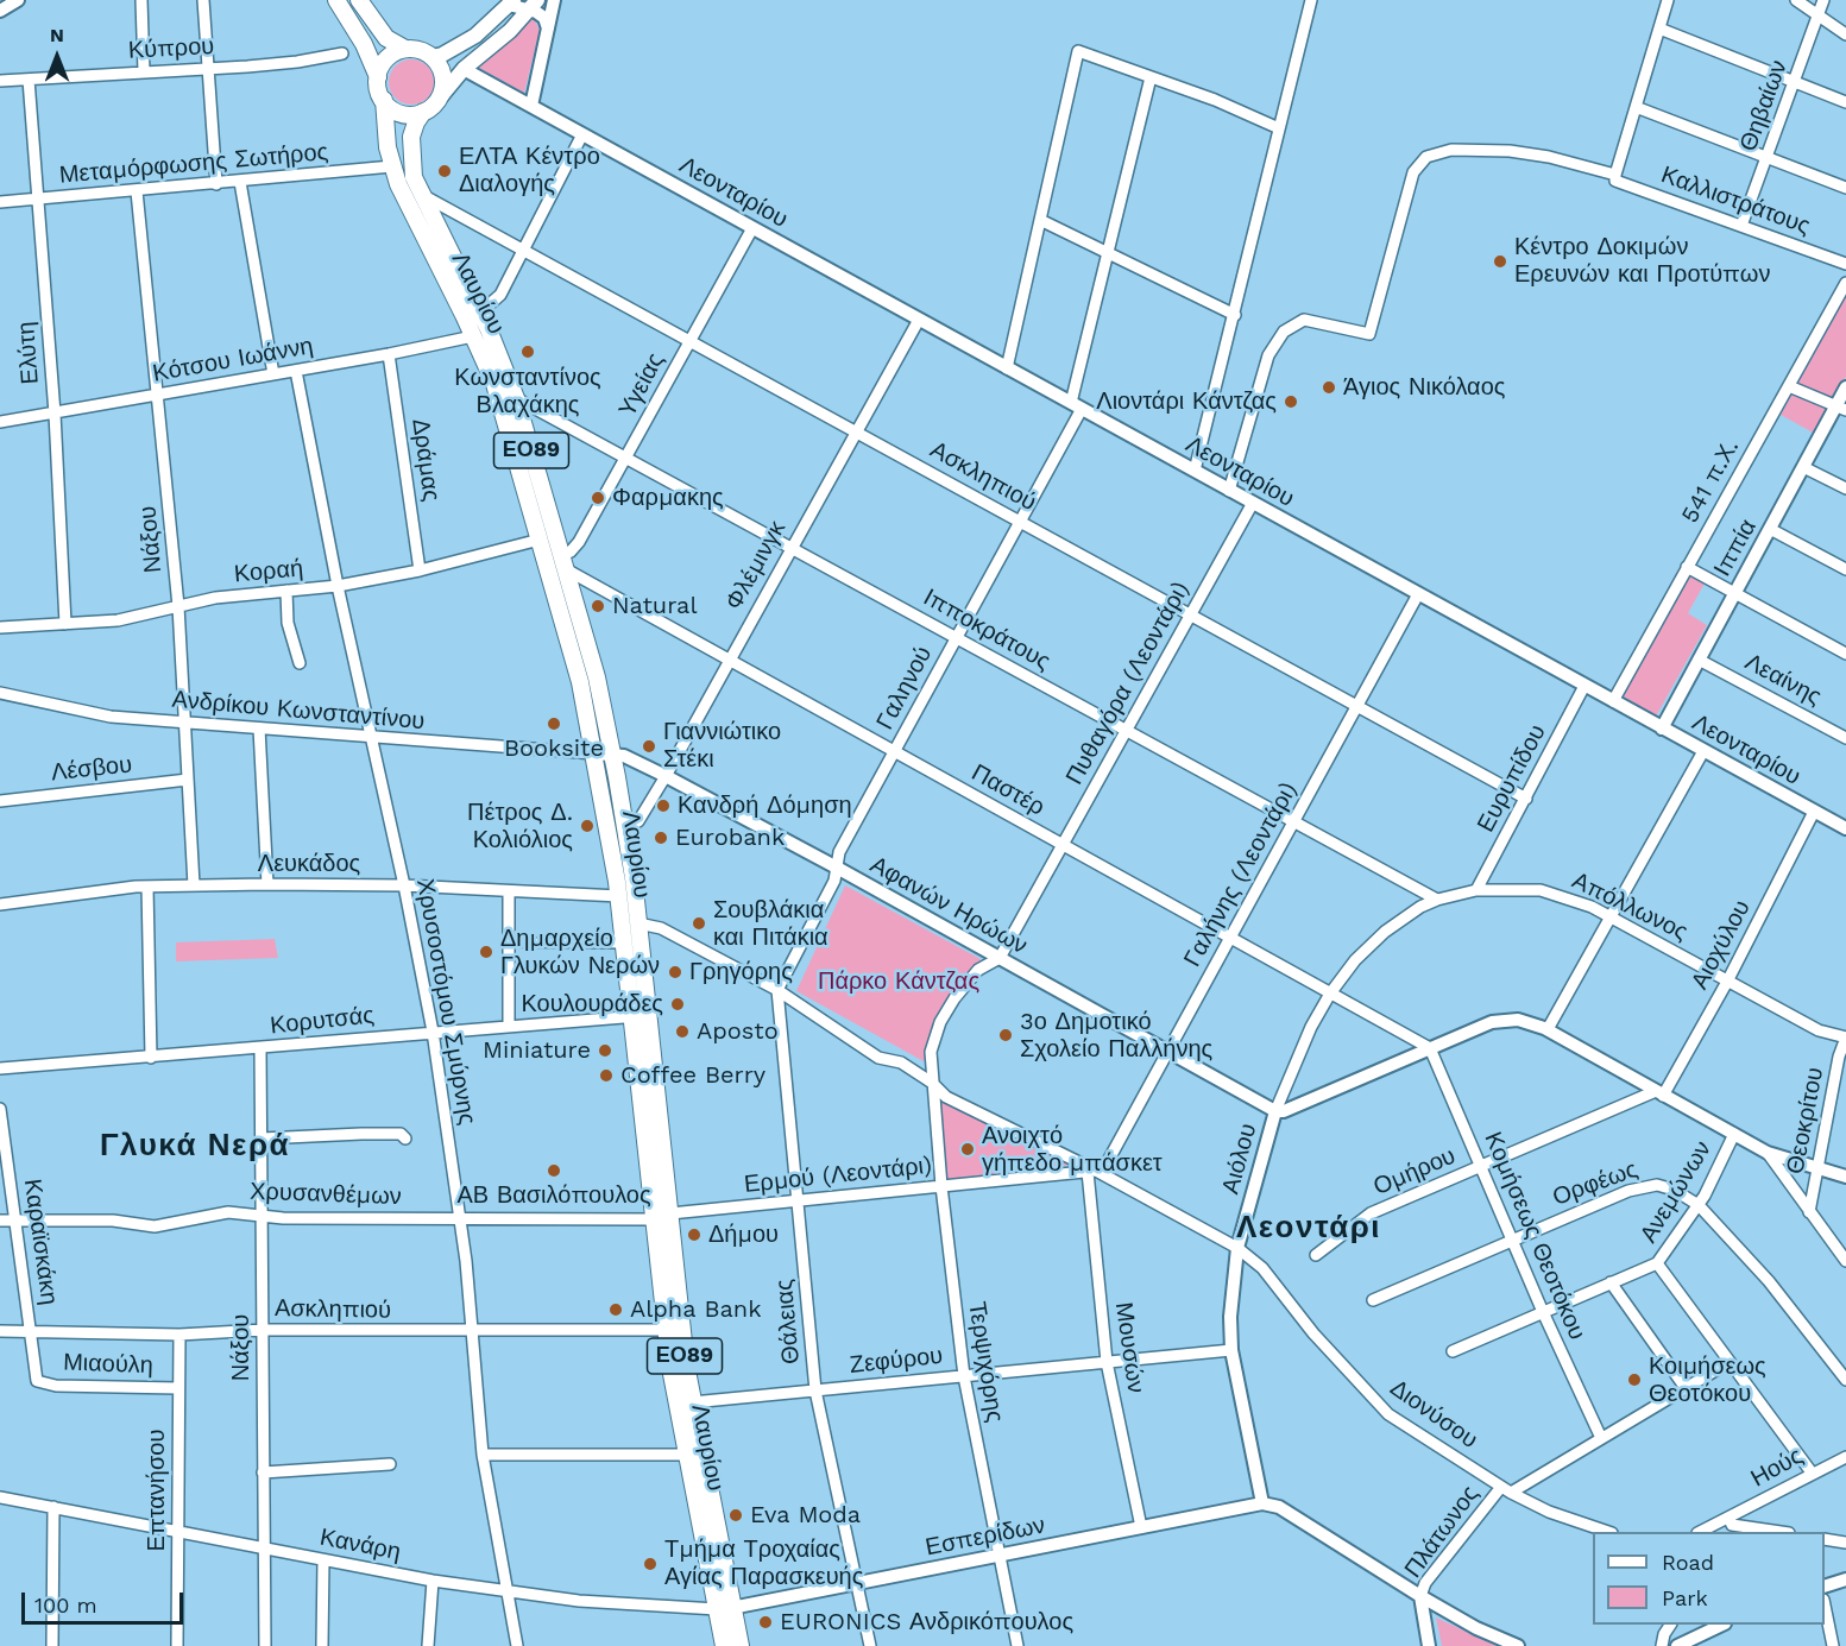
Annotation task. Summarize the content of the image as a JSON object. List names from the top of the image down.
{
  "streets": {
    "main road": ["Λαυρίου", "ΕΟ89"],
    "street": [
      "Κύπρου",
      "Θηβαίων",
      "Μεταμόρφωσης Σωτήρος",
      "Λεονταρίου",
      "Καλλιστράτους",
      "Ελύτη",
      "Κότσου Ιωάννη",
      "Υγείας",
      "Δράμας",
      "Ασκληπιού",
      "541 π.Χ.",
      "Νάξου",
      "Ιππία",
      "Φλέμινγκ",
      "Κοραή",
      "Ιπποκράτους",
      "Λεαίνης",
      "Πυθαγόρα (Λεοντάρι)",
      "Γαληνού",
      "Ανδρίκου Κωνσταντίνου",
      "Λέσβου",
      "Ευρυπίδου",
      "Παστέρ",
      "Λευκάδος",
      "Γαλήνης (Λεοντάρι)",
      "Αφανών Ηρώων",
      "Απόλλωνος",
      "Αιοχύλου",
      "Χρυσοστόμου Σμύρνης",
      "Κορυτσάς",
      "Θεοκρίτου",
      "Αιόλου",
      "Ομήρου",
      "Ερμού (Λεοντάρι)",
      "Ορφέως",
      "Ανεμώνων",
      "Χρυσανθέμων",
      "Κομήσεως Θεοτόκου",
      "Καραϊσκάκη",
      "Θάλειας",
      "Μουσών",
      "Ζεφύρου",
      "Τερψιχόρης",
      "Μιαούλη",
      "Διονύσου",
      "Ηούς",
      "Επτανήσου",
      "Πλάτωνος",
      "Εσπερίδων",
      "Κανάρη"
    ]
  },
  "crossings": [
    ["Κύπρου", "Ελύτη"],
    ["Θηβαίων", "Καλλιστράτους"],
    ["Μεταμόρφωσης Σωτήρος", "Λαυρίου"],
    ["Μεταμόρφωσης Σωτήρος", "Ελύτη"],
    ["Μεταμόρφωσης Σωτήρος", "Νάξου"],
    ["Λεονταρίου", "Υγείας"],
    ["Λεονταρίου", "541 π.Χ."],
    ["Λεονταρίου", "Ιππία"],
    ["Λεονταρίου", "Φλέμινγκ"],
    ["Λεονταρίου", "Πυθαγόρα (Λεοντάρι)"],
    ["Λεονταρίου", "Γαληνού"],
    ["Λεονταρίου", "Ευρυπίδου"],
    ["Λεονταρίου", "Γαλήνης (Λεοντάρι)"],
    ["Λεονταρίου", "Αιοχύλου"],
    ["Λαυρίου", "Κότσου Ιωάννη"],
    ["Λαυρίου", "Υγείας"],
    ["Λαυρίου", "Ασκληπιού"],
    ["Λαυρίου", "Φλέμινγκ"],
    ["Λαυρίου", "Κοραή"],
    ["Λαυρίου", "Ιπποκράτους"],
    ["Λαυρίου", "Ανδρίκου Κωνσταντίνου"],
    ["Λαυρίου", "Παστέρ"],
    ["Λαυρίου", "Λευκάδος"],
    ["Λαυρίου", "Αφανών Ηρώων"],
    ["Λαυρίου", "Κορυτσάς"],
    ["Λαυρίου", "Ερμού (Λεοντάρι)"],
    ["Λαυρίου", "Χρυσανθέμων"],
    ["Λαυρίου", "Ζεφύρου"],
    ["Λαυρίου", "Διονύσου"],
    ["Λαυρίου", "Εσπερίδων"],
    ["Λαυρίου", "Κανάρη"],
    ["Ελύτη", "Κότσου Ιωάννη"],
    ["Ελύτη", "Κοραή"],
    ["Κότσου Ιωάννη", "Δράμας"],
    ["Κότσου Ιωάννη", "Νάξου"],
    ["Κότσου Ιωάννη", "Χρυσοστόμου Σμύρνης"],
    ["Υγείας", "Ασκληπιού"],
    ["Υγείας", "Ιπποκράτους"],
    ["Υγείας", "Παστέρ"],
    ["Δράμας", "Κοραή"],
    ["Ασκληπιού", "Νάξου"],
    ["Ασκληπιού", "Φλέμινγκ"],
    ["Ασκληπιού", "Πυθαγόρα (Λεοντάρι)"],
    ["Ασκληπιού", "Γαληνού"],
    ["Ασκληπιού", "Ευρυπίδου"],
    ["Ασκληπιού", "Γαλήνης (Λεοντάρι)"],
    ["Ασκληπιού", "Χρυσοστόμου Σμύρνης"],
    ["Ασκληπιού", "Καραϊσκάκη"],
    ["Ασκληπιού", "Επτανήσου"],
    ["Νάξου", "Κοραή"],
    ["Νάξου", "Ανδρίκου Κωνσταντίνου"],
    ["Νάξου", "Λέσβου"],
    ["Νάξου", "Λευκάδος"],
    ["Νάξου", "Κορυτσάς"],
    ["Νάξου", "Χρυσανθέμων"],
    ["Νάξου", "Κανάρη"],
    ["Ιππία", "Λεαίνης"],
    ["Φλέμινγκ", "Ιπποκράτους"],
    ["Φλέμινγκ", "Παστέρ"],
    ["Φλέμινγκ", "Αφανών Ηρώων"],
    ["Κοραή", "Χρυσοστόμου Σμύρνης"],
    ["Ιπποκράτους", "Πυθαγόρα (Λεοντάρι)"],
    ["Ιπποκράτους", "Γαληνού"],
    ["Ιπποκράτους", "Γαλήνης (Λεοντάρι)"],
    ["Ιπποκράτους", "Απόλλωνος"],
    ["Πυθαγόρα (Λεοντάρι)", "Παστέρ"],
    ["Πυθαγόρα (Λεοντάρι)", "Αφανών Ηρώων"],
    ["Πυθαγόρα (Λεοντάρι)", "Τερψιχόρης"],
    ["Γαληνού", "Παστέρ"],
    ["Γαληνού", "Αφανών Ηρώων"],
    ["Γαληνού", "Θάλειας"],
    ["Γαληνού", "Διονύσου"],
    ["Ανδρίκου Κωνσταντίνου", "Αφανών Ηρώων"],
    ["Ανδρίκου Κωνσταντίνου", "Χρυσοστόμου Σμύρνης"],
    ["Ευρυπίδου", "Απόλλωνος"],
    ["Παστέρ", "Γαλήνης (Λεοντάρι)"],
    ["Παστέρ", "Απόλλωνος"],
    ["Παστέρ", "Αιόλου"],
    ["Παστέρ", "Κομήσεως Θεοτόκου"],
    ["Λευκάδος", "Χρυσοστόμου Σμύρνης"],
    ["Γαλήνης (Λεοντάρι)", "Αφανών Ηρώων"],
    ["Γαλήνης (Λεοντάρι)", "Ερμού (Λεοντάρι)"],
    ["Γαλήνης (Λεοντάρι)", "Μουσών"],
    ["Γαλήνης (Λεοντάρι)", "Διονύσου"],
    ["Αφανών Ηρώων", "Απόλλωνος"],
    ["Αφανών Ηρώων", "Αιόλου"],
    ["Αφανών Ηρώων", "Τερψιχόρης"],
    ["Απόλλωνος", "Αιοχύλου"],
    ["Απόλλωνος", "Θεοκρίτου"],
    ["Απόλλωνος", "Αιόλου"],
    ["Αιοχύλου", "Αιόλου"],
    ["Αιοχύλου", "Ομήρου"],
    ["Χρυσοστόμου Σμύρνης", "Κορυτσάς"],
    ["Χρυσοστόμου Σμύρνης", "Χρυσανθέμων"],
    ["Χρυσοστόμου Σμύρνης", "Κανάρη"],
    ["Θεοκρίτου", "Αιόλου"],
    ["Αιόλου", "Ομήρου"],
    ["Αιόλου", "Ανεμώνων"],
    ["Αιόλου", "Κομήσεως Θεοτόκου"],
    ["Αιόλου", "Ζεφύρου"],
    ["Αιόλου", "Διονύσου"],
    ["Αιόλου", "Εσπερίδων"],
    ["Ομήρου", "Κομήσεως Θεοτόκου"],
    ["Ερμού (Λεοντάρι)", "Θάλειας"],
    ["Ερμού (Λεοντάρι)", "Μουσών"],
    ["Ερμού (Λεοντάρι)", "Τερψιχόρης"],
    ["Ερμού (Λεοντάρι)", "Διονύσου"],
    ["Ορφέως", "Ανεμώνων"],
    ["Ορφέως", "Κομήσεως Θεοτόκου"],
    ["Ανεμώνων", "Κομήσεως Θεοτόκου"],
    ["Χρυσανθέμων", "Καραϊσκάκη"],
    ["Καραϊσκάκη", "Μιαούλη"],
    ["Θάλειας", "Ζεφύρου"],
    ["Θάλειας", "Διονύσου"],
    ["Θάλειας", "Εσπερίδων"],
    ["Μουσών", "Ζεφύρου"],
    ["Μουσών", "Διονύσου"],
    ["Μουσών", "Εσπερίδων"],
    ["Ζεφύρου", "Τερψιχόρης"],
    ["Τερψιχόρης", "Διονύσου"],
    ["Τερψιχόρης", "Εσπερίδων"],
    ["Μιαούλη", "Επτανήσου"],
    ["Διονύσου", "Πλάτωνος"],
    ["Επτανήσου", "Κανάρη"],
    ["Εσπερίδων", "Κανάρη"]
  ],
  "districts": ["Γλυκά Νερά", "Λεοντάρι"],
  "parks": ["Πάρκο Κάντζας"],
  "places": [
    "ΕΛΤΑ Κέντρο Διαλογής",
    "Κέντρο Δοκιμών Ερευνών και Προτύπων",
    "Κωνσταντίνος Βλαχάκης",
    "Άγιος Νικόλαος",
    "Λιοντάρι Κάντζας",
    "Φαρμακης",
    "Natural",
    "Booksite",
    "Γιαννιώτικο Στέκι",
    "Κανδρή Δόμηση",
    "Πέτρος Δ. Κολιόλιος",
    "Eurobank",
    "Σουβλάκια και Πιτάκια",
    "Δημαρχείο Γλυκών Νερών",
    "Γρηγόρης",
    "Κουλουράδες",
    "Aposto",
    "3ο Δημοτικό Σχολείο Παλλήνης",
    "Miniature",
    "Coffee Berry",
    "Ανοιχτό γήπεδο μπάσκετ",
    "ΑΒ Βασιλόπουλος",
    "Δήμου",
    "Alpha Bank",
    "Κοιμήσεως Θεοτόκου",
    "Eva Moda",
    "Τμήμα Τροχαίας Αγίας Παρασκευής",
    "EURONICS Ανδρικόπουλος"
  ],
  "legend": ["Road", "Park"],
  "scale_bar": "100 m",
  "north": "top"
}
